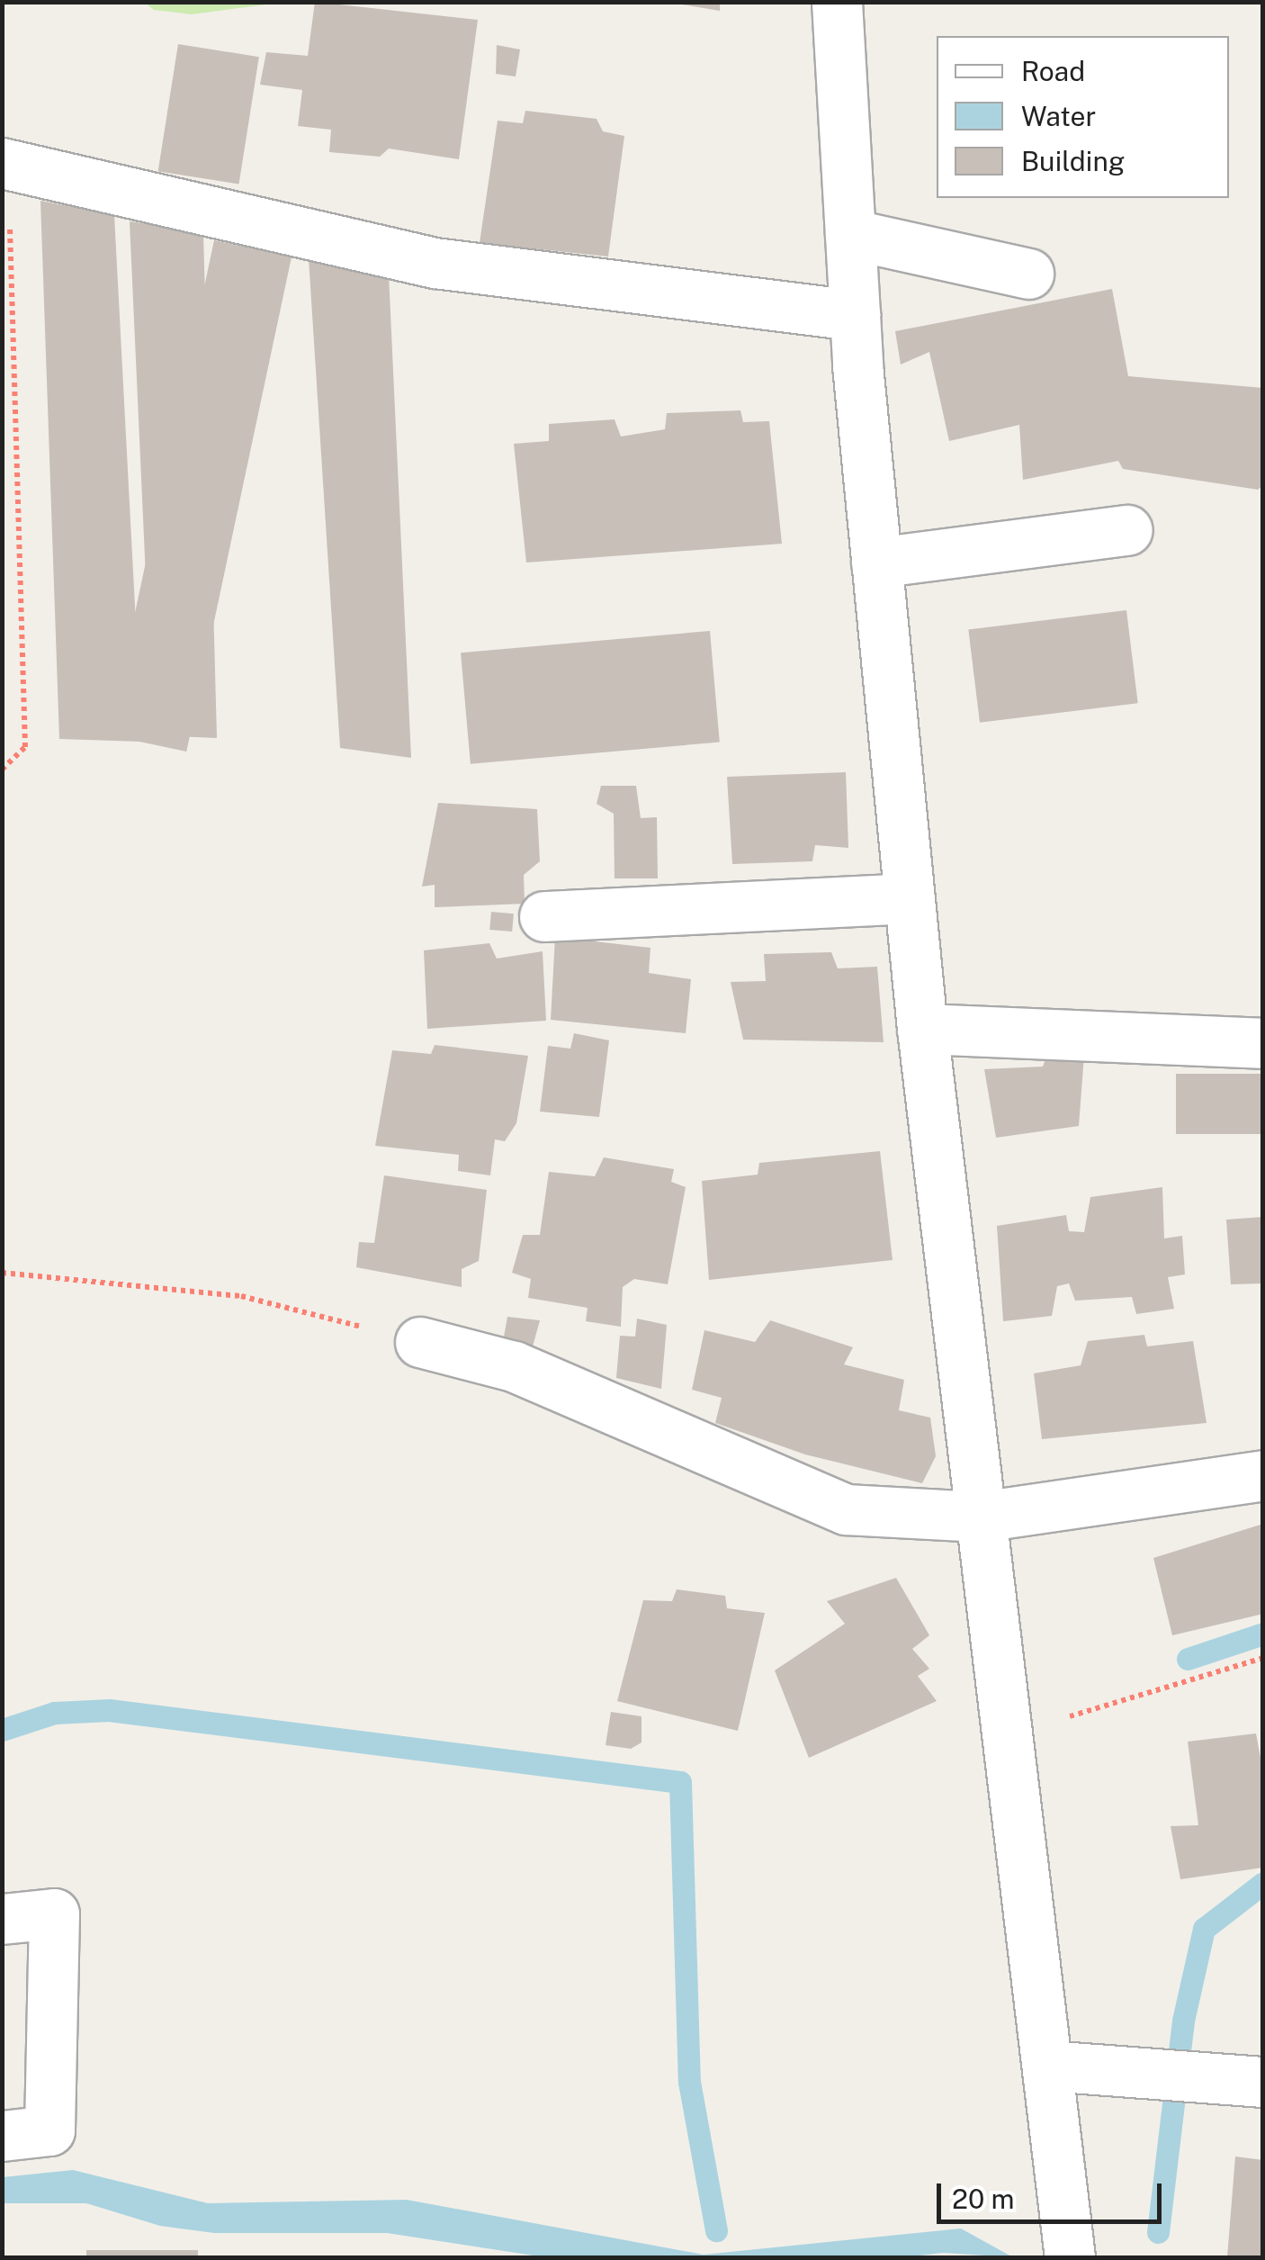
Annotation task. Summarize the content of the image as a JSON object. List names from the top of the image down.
{
  "legend": ["Road", "Water", "Building"],
  "scale_bar": "20 m"
}
